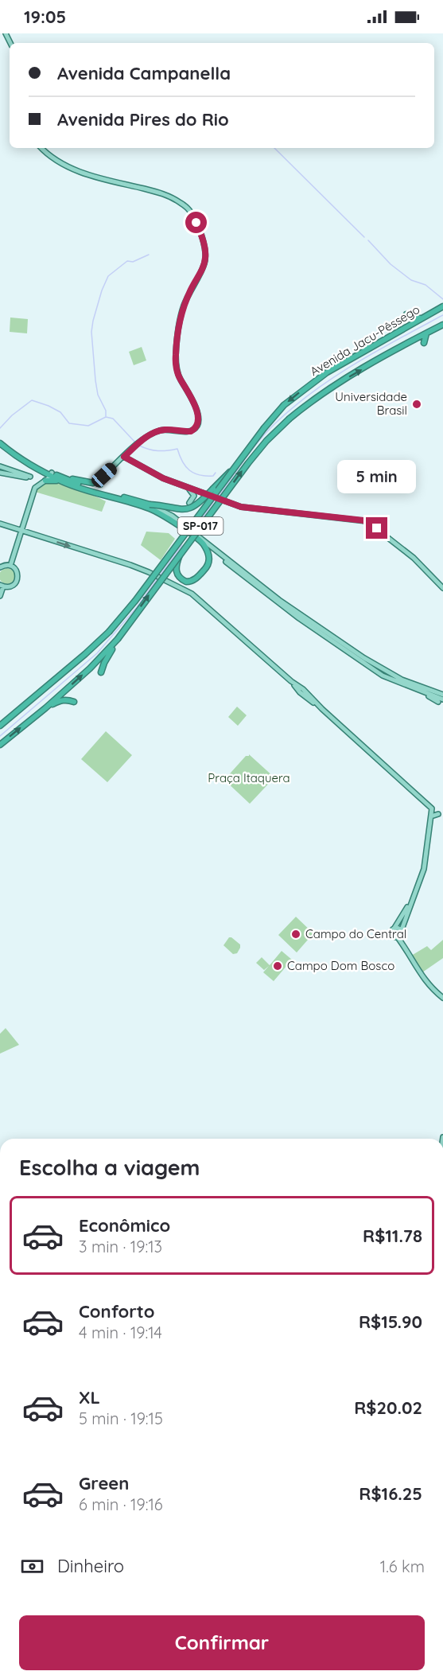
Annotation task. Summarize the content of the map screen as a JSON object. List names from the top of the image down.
{
  "streets": {
    "highway": ["Avenida Jacu-Pêssego", "SP-017"]
  },
  "crossings": [
    ["Avenida Jacu-Pêssego", "SP-017"]
  ],
  "parks": ["Praça Itaquera"],
  "places": ["Universidade Brasil", "Campo do Central", "Campo Dom Bosco"],
  "page": {
    "status": "19:05",
    "banner": ["Avenida Campanella", "Avenida Pires do Rio"],
    "bubble": "5 min",
    "heading": "Escolha a viagem",
    "list": [
      {
        "name": "Econômico",
        "note": "3 min · 19:13",
        "value": "R$11.78"
      },
      {
        "name": "Conforto",
        "note": "4 min · 19:14",
        "value": "R$15.90"
      },
      {
        "name": "XL",
        "note": "5 min · 19:15",
        "value": "R$20.02"
      },
      {
        "name": "Green",
        "note": "6 min · 19:16",
        "value": "R$16.25"
      }
    ],
    "pay": ["Dinheiro", "1.6 km"],
    "buttons": "Confirmar"
  }
}
